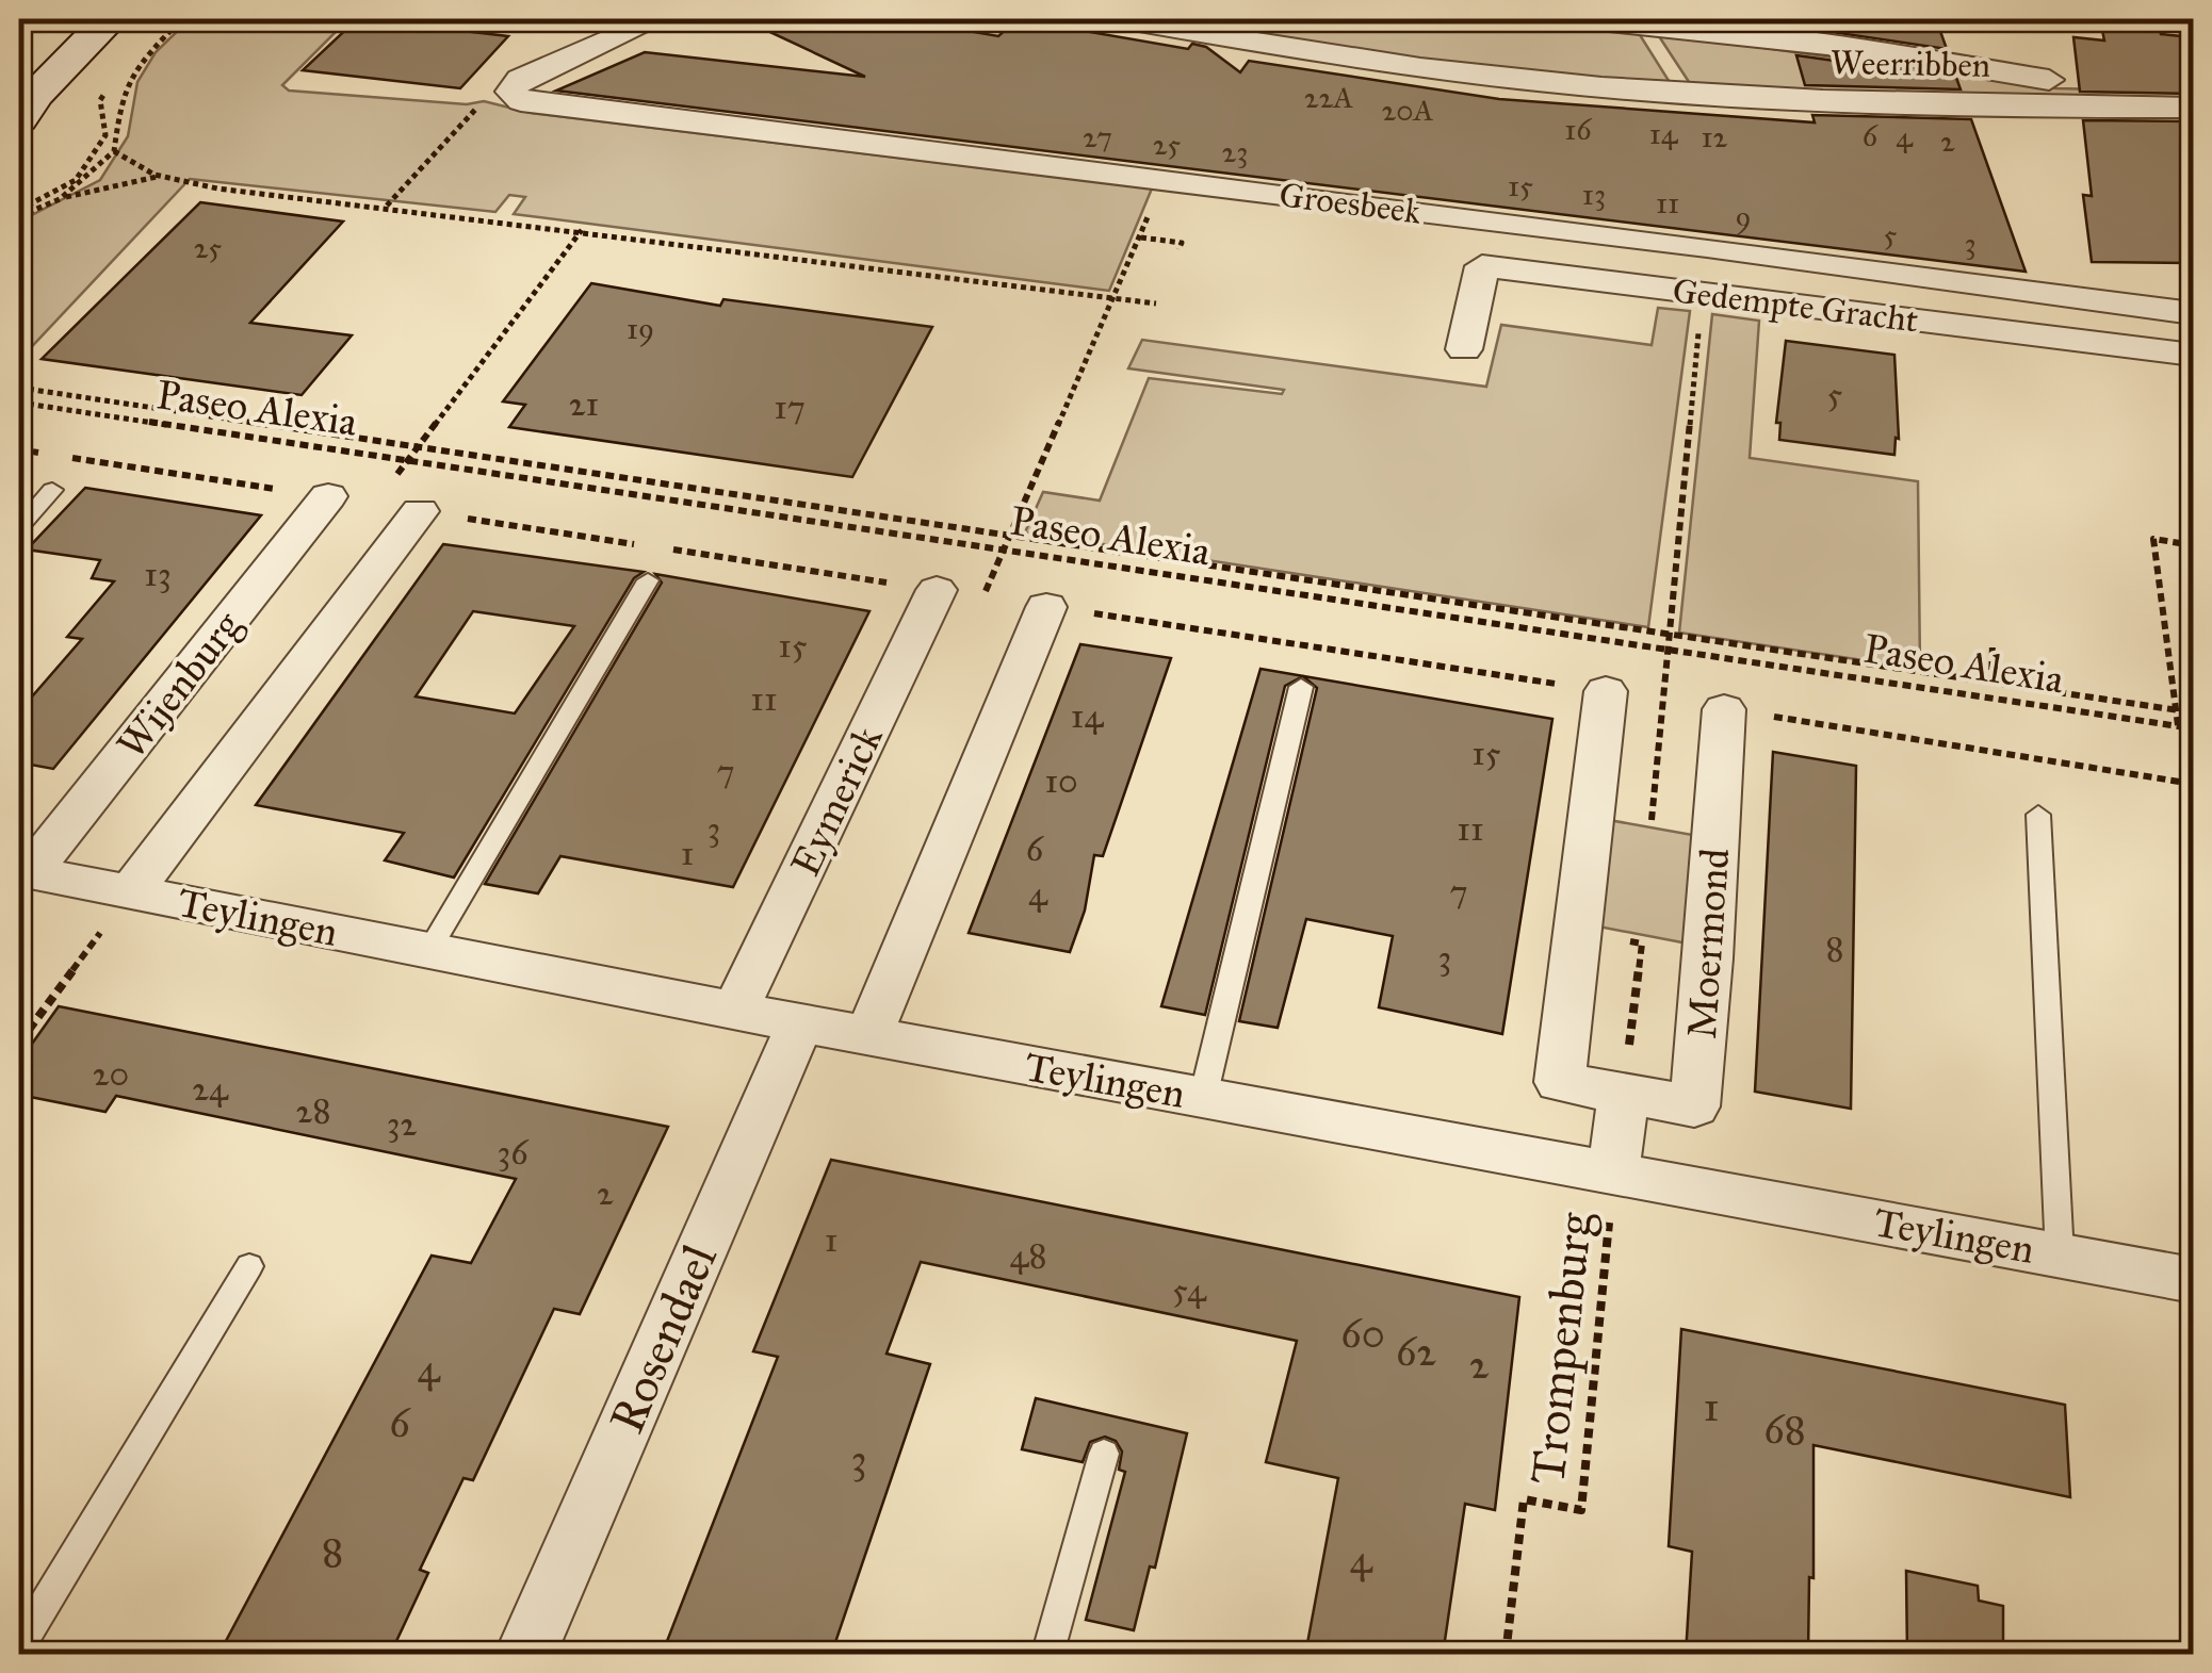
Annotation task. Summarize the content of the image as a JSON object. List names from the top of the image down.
{
  "streets": {
    "street": [
      "Weerribben",
      "Groesbeek",
      "Gedempte Gracht",
      "Wijenburg",
      "Eymerick",
      "Teylingen",
      "Moermond",
      "Rosendael"
    ],
    "path": ["Paseo Alexia", "Trompenburg"]
  },
  "crossings": [
    ["Wijenburg", "Teylingen"],
    ["Eymerick", "Teylingen"],
    ["Teylingen", "Rosendael"],
    ["Teylingen", "Trompenburg"]
  ],
  "house_numbers": [
    "22A",
    "20A",
    "16",
    "14",
    "6",
    "27",
    "12",
    "4",
    "2",
    "25",
    "23",
    "15",
    "13",
    "11",
    "9",
    "5",
    "3",
    "25",
    "19",
    "5",
    "21",
    "17",
    "13",
    "15",
    "11",
    "14",
    "15",
    "7",
    "10",
    "3",
    "11",
    "6",
    "1",
    "7",
    "4",
    "8",
    "3",
    "20",
    "24",
    "28",
    "32",
    "36",
    "2",
    "1",
    "48",
    "54",
    "60",
    "62",
    "2",
    "4",
    "1",
    "6",
    "68",
    "3",
    "8",
    "4"
  ]
}
